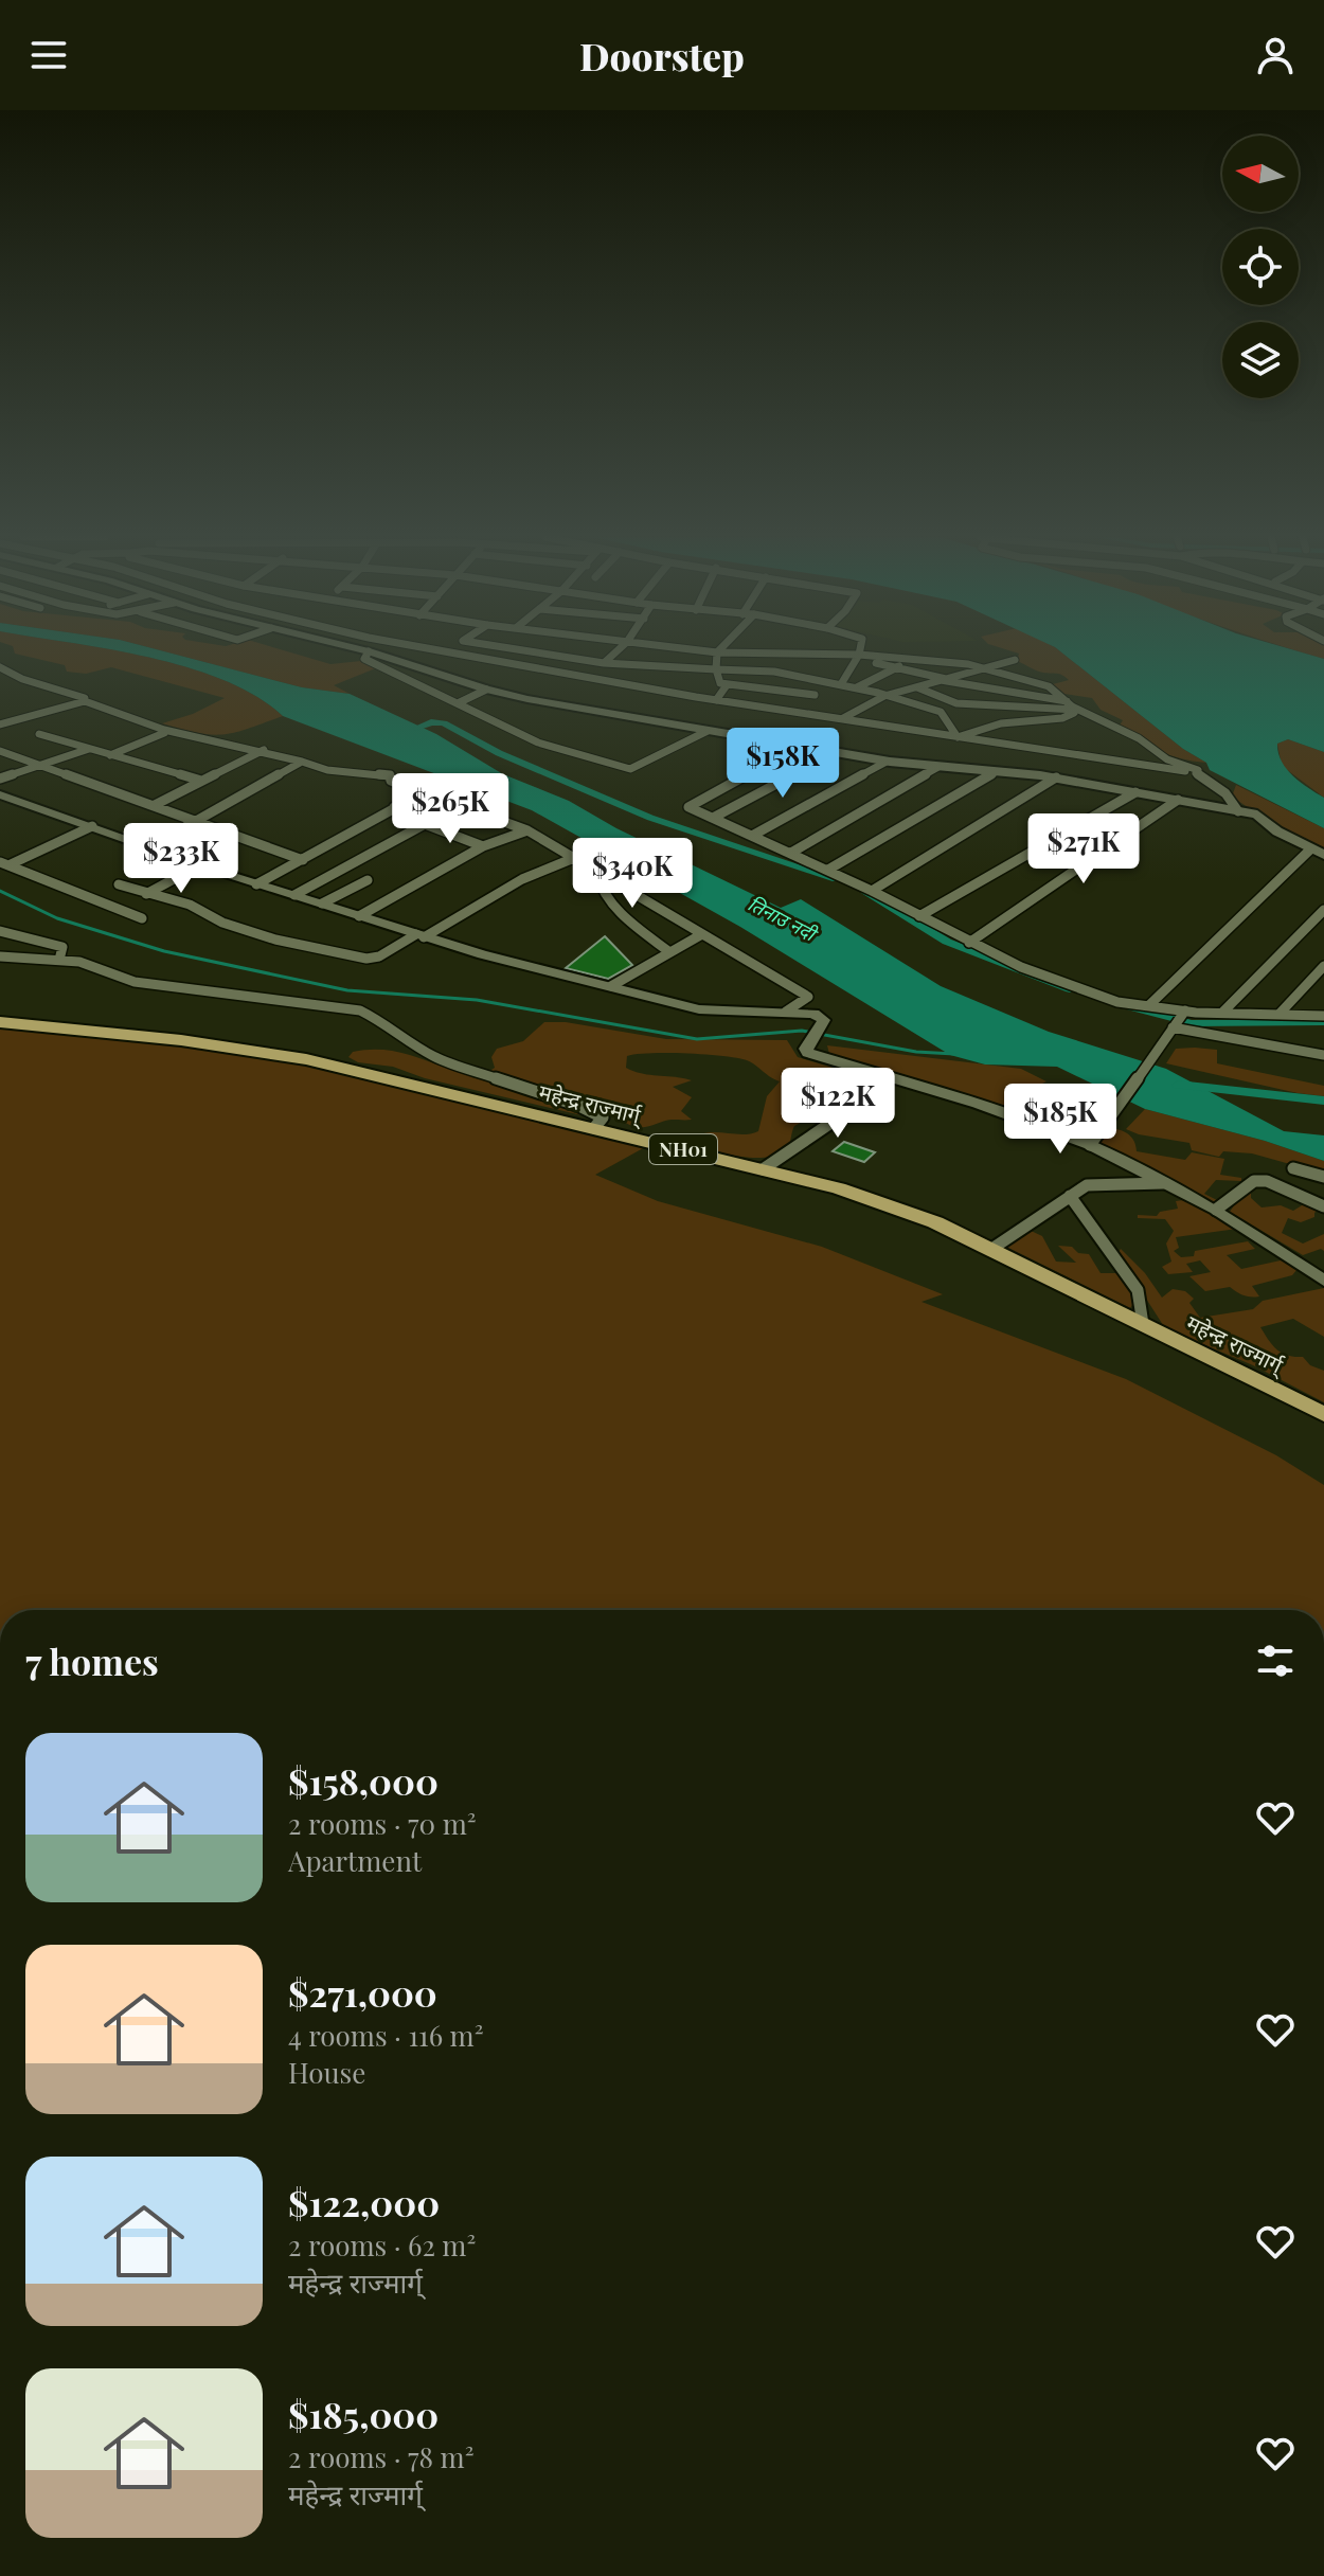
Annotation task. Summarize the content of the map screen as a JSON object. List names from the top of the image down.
{
  "streets": {
    "highway": ["महेन्द्र राज्मार्ग्", "NH01"]
  },
  "water": ["तिनाउ नदी"],
  "north": "left",
  "page": {
    "header": "Doorstep",
    "price": [
      "$158K",
      "$265K",
      "$271K",
      "$233K",
      "$340K",
      "$122K",
      "$185K"
    ],
    "heading": "7 homes",
    "list": [
      {
        "name": "$158,000",
        "note": "2 rooms · 70 m² · Apartment"
      },
      {
        "name": "$271,000",
        "note": "4 rooms · 116 m² · House"
      },
      {
        "name": "$122,000",
        "note": "2 rooms · 62 m² · महेन्द्र राज्मार्ग्"
      },
      {
        "name": "$185,000",
        "note": "2 rooms · 78 m² · महेन्द्र राज्मार्ग्"
      }
    ]
  }
}
